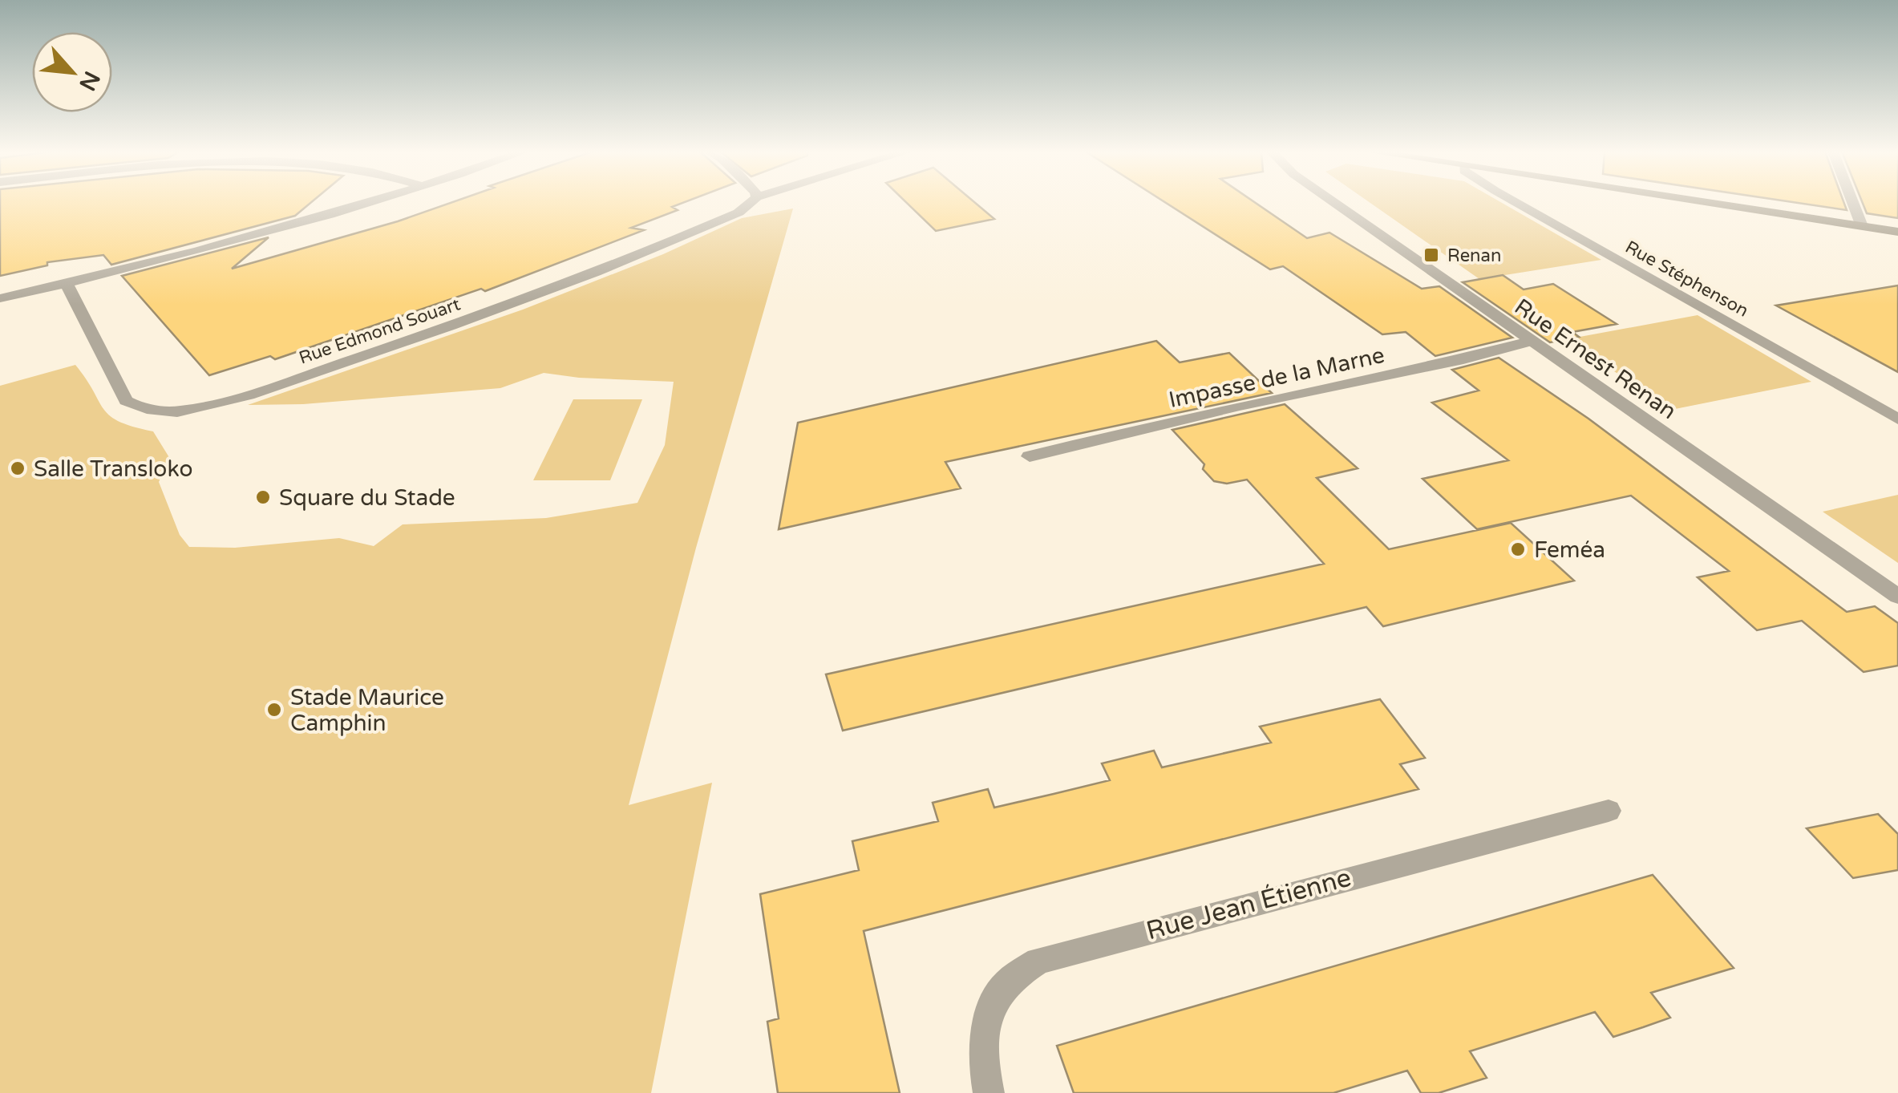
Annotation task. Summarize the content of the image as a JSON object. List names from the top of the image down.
{
  "streets": {
    "street": [
      "Rue Stéphenson",
      "Rue Edmond Souart",
      "Rue Ernest Renan",
      "Impasse de la Marne",
      "Rue Jean Étienne"
    ]
  },
  "crossings": [
    ["Rue Ernest Renan", "Impasse de la Marne"]
  ],
  "places": {
    "transit": ["Renan"],
    "other": [
      "Salle Transloko",
      "Square du Stade",
      "Feméa",
      "Stade Maurice Camphin"
    ]
  },
  "north": "bottom right"
}
